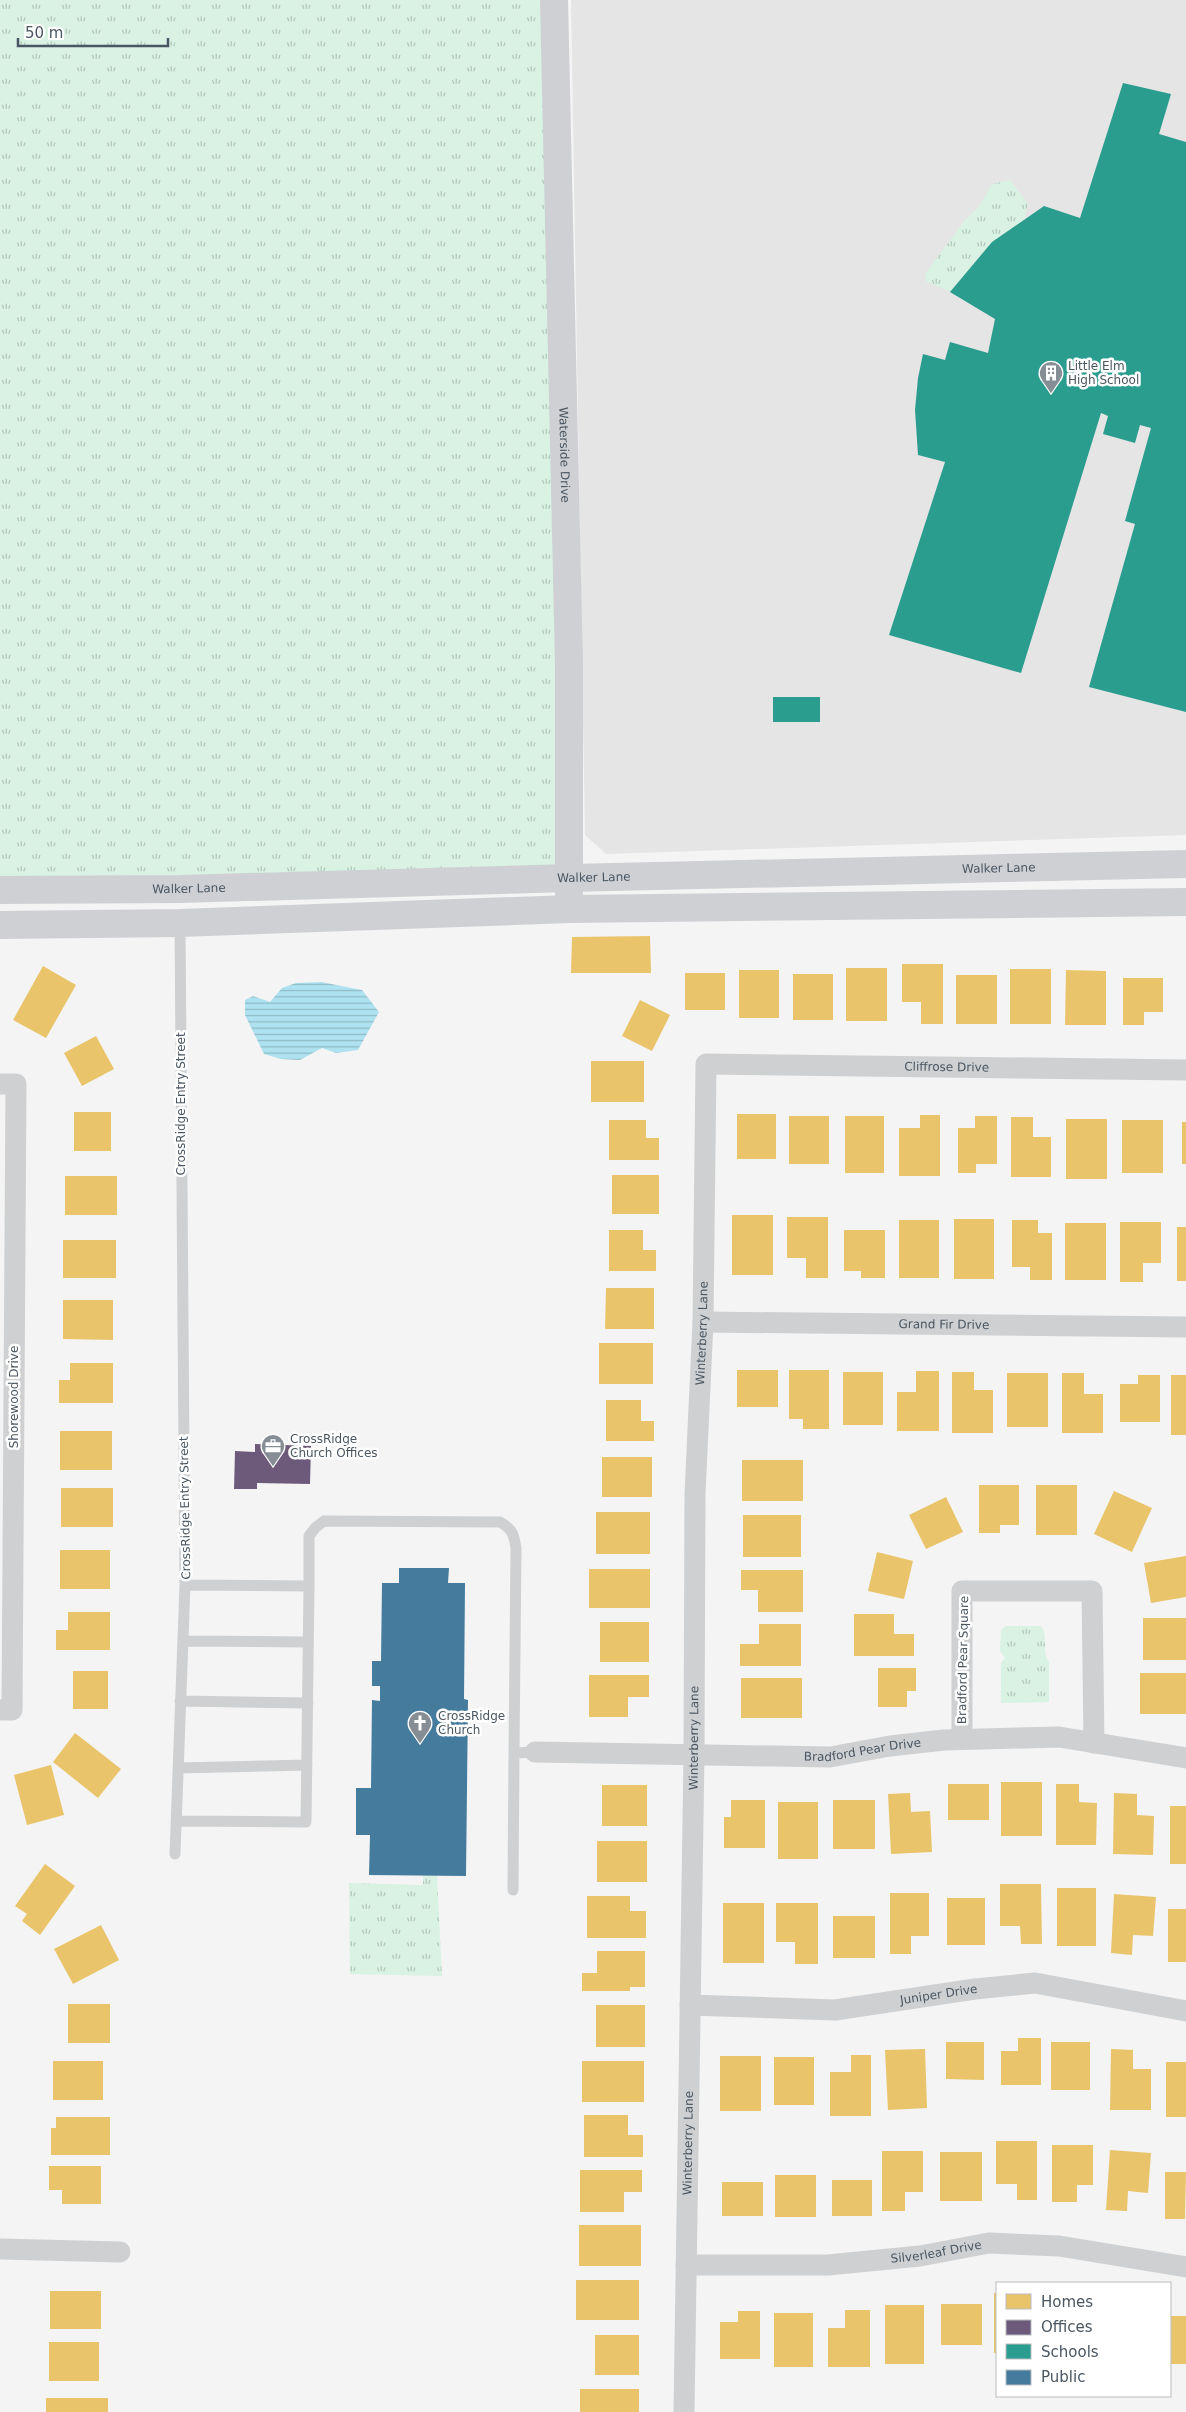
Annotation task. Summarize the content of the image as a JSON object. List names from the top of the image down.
{
  "streets": {
    "street": [
      "Waterside Drive",
      "Walker Lane",
      "Cliffrose Drive",
      "Grand Fir Drive",
      "Winterberry Lane",
      "Shorewood Drive",
      "Bradford Pear Square",
      "Bradford Pear Drive",
      "Juniper Drive",
      "Silverleaf Drive"
    ],
    "lane": ["CrossRidge Entry Street"]
  },
  "crossings": [
    ["Waterside Drive", "Walker Lane"],
    ["Cliffrose Drive", "Winterberry Lane"],
    ["Grand Fir Drive", "Winterberry Lane"],
    ["Winterberry Lane", "Bradford Pear Drive"],
    ["Winterberry Lane", "Juniper Drive"],
    ["Winterberry Lane", "Silverleaf Drive"],
    ["Bradford Pear Square", "Bradford Pear Drive"]
  ],
  "places": {
    "building": ["Little Elm High School"],
    "office": ["CrossRidge Church Offices"],
    "church": ["CrossRidge Church"]
  },
  "legend": [
    "Homes",
    "Offices",
    "Schools",
    "Public"
  ],
  "scale_bar": "50 m"
}
